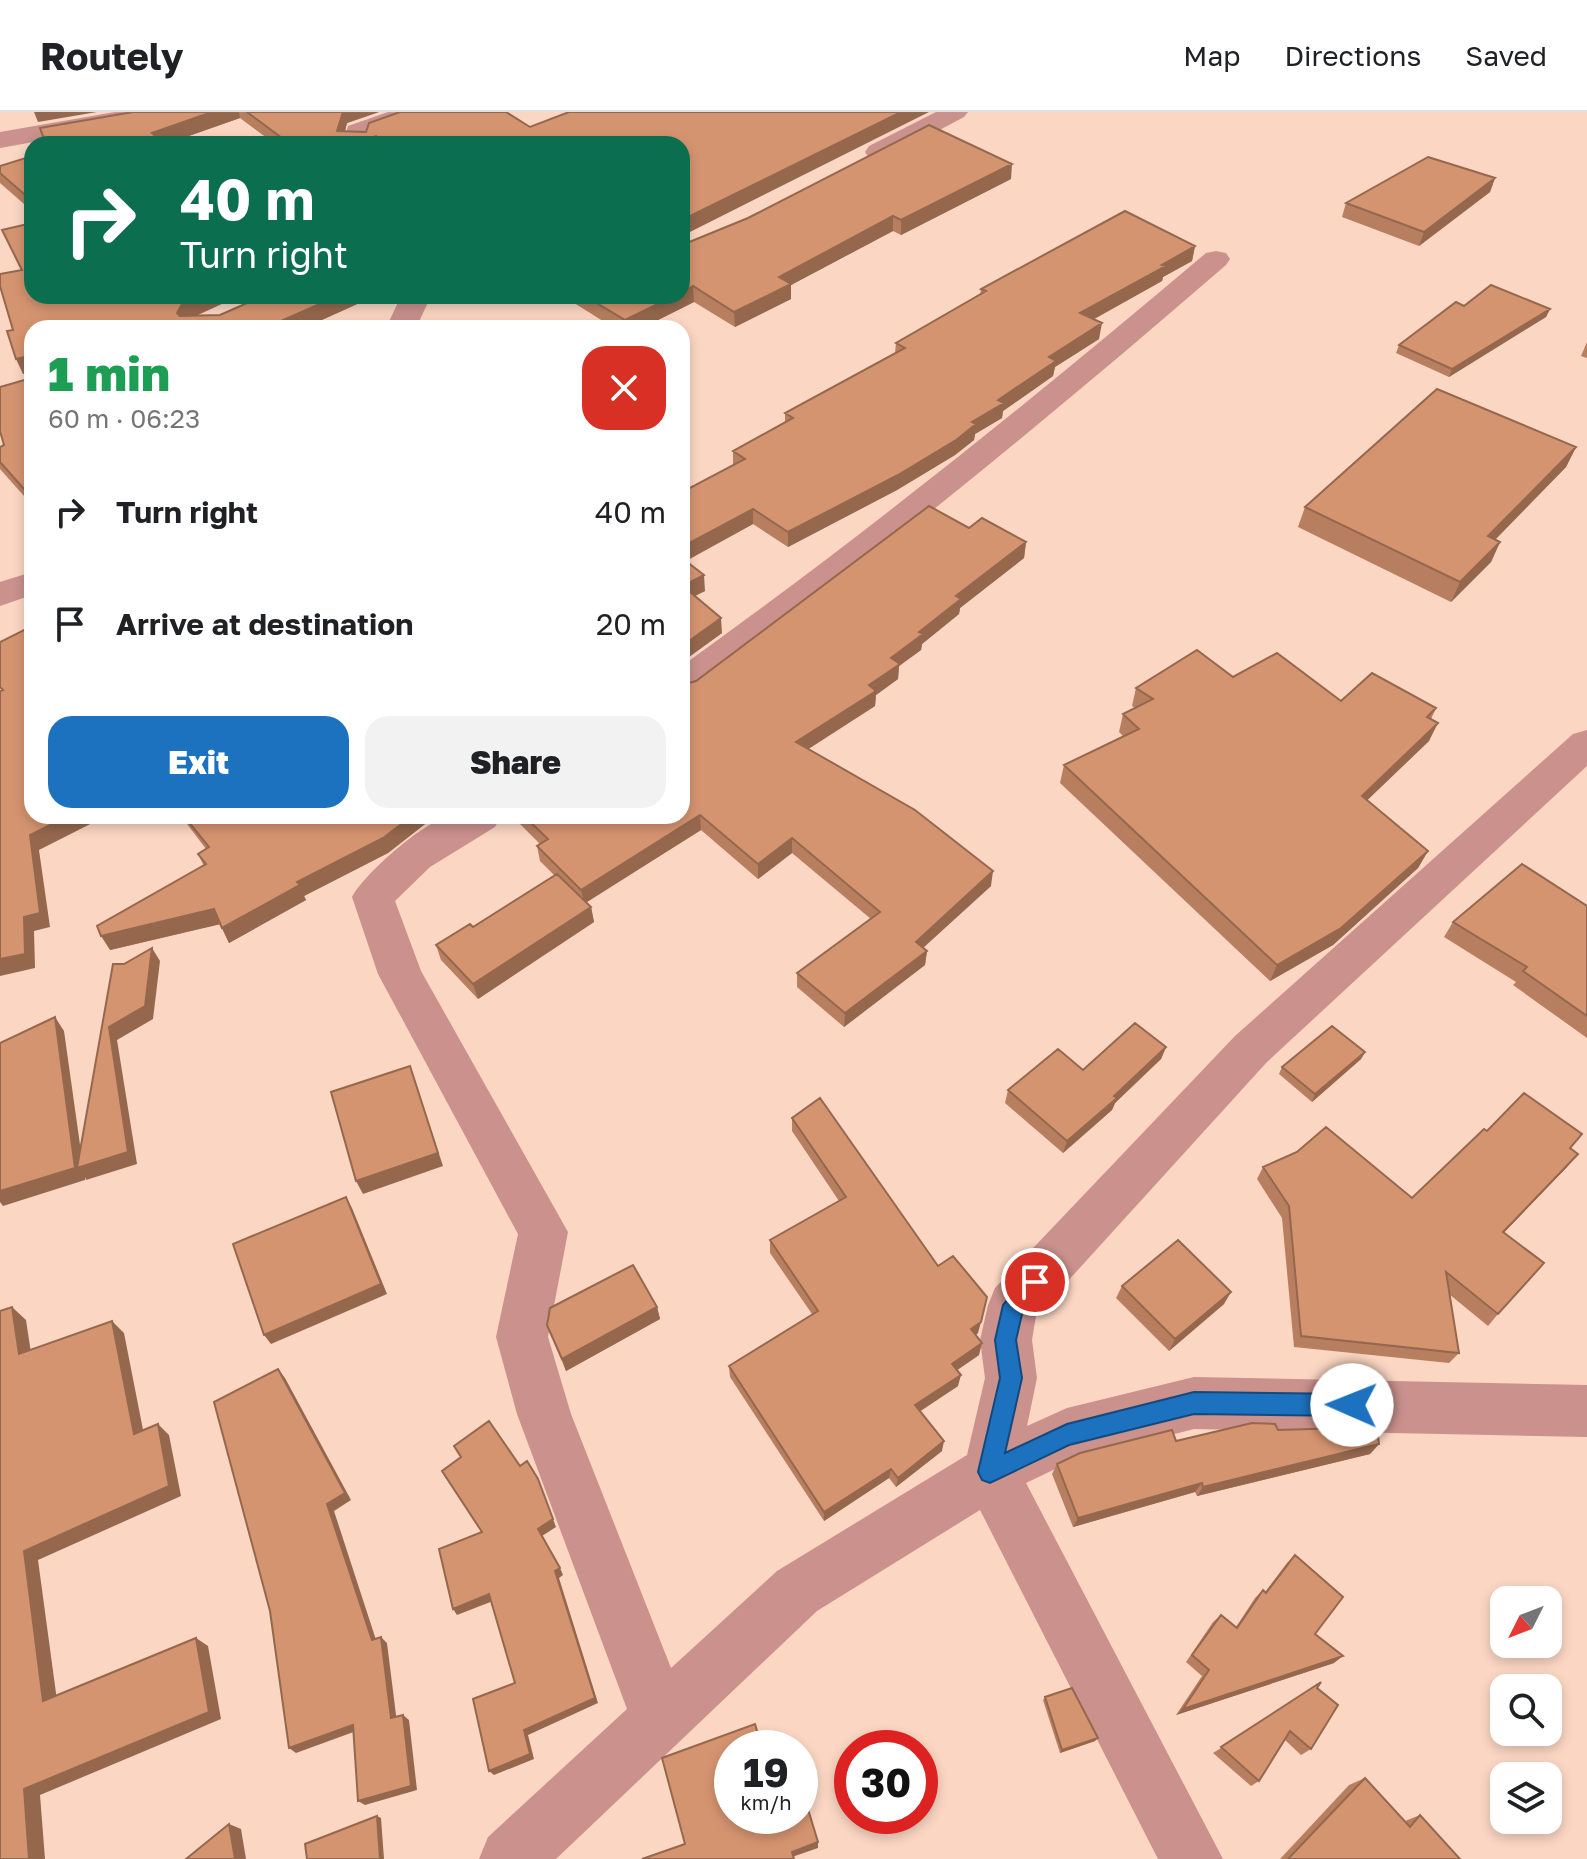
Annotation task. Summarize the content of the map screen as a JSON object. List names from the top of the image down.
{
  "north": "bottom left",
  "page": {
    "header": "Routely",
    "nav": ["Map", "Directions", "Saved"],
    "turn": ["40 m", "Turn right"],
    "heading": ["1 min", "60 m · 06:23"],
    "list": [
      {
        "name": "Turn right",
        "value": "40 m"
      },
      {
        "name": "Arrive at destination",
        "value": "20 m"
      }
    ],
    "buttons": ["Exit", "Share"],
    "speed": "19 km/h",
    "limit": "30"
  }
}
